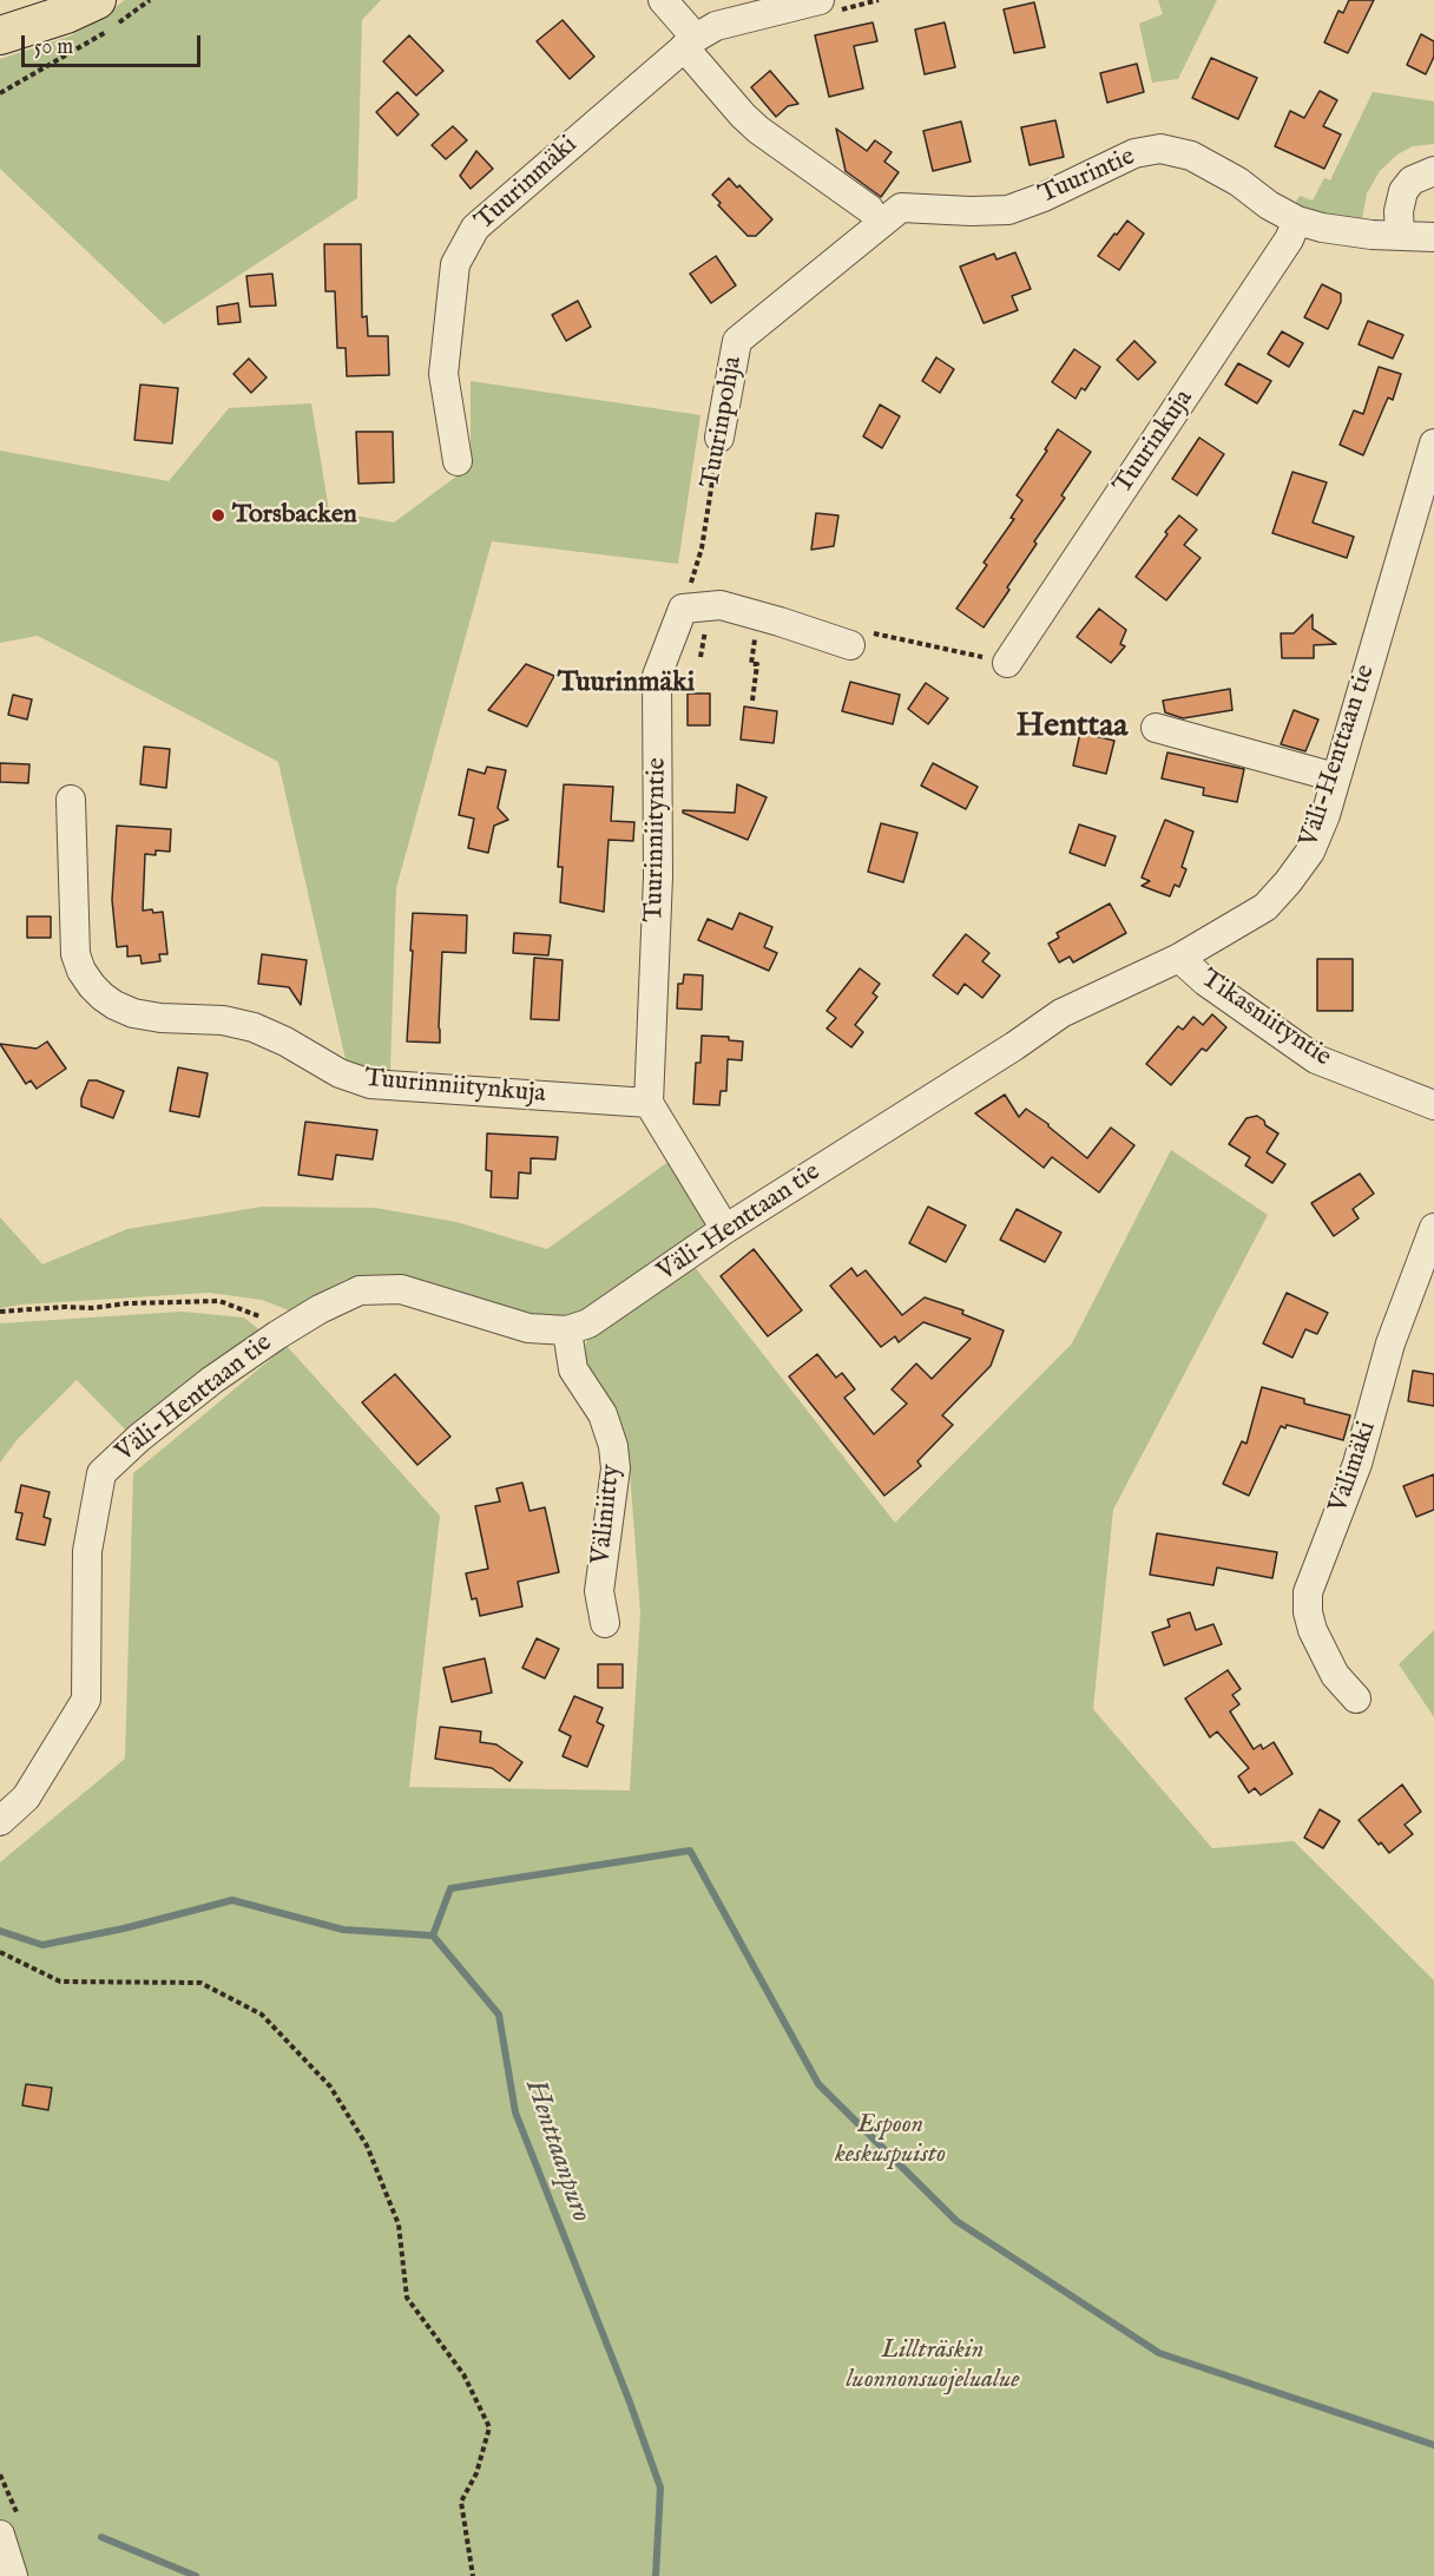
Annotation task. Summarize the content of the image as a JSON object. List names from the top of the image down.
{
  "streets": {
    "street": [
      "Tuurintie",
      "Tuurinmäki",
      "Tuurinpohja",
      "Tuurinkuja",
      "Väli-Henttaan tie",
      "Tuurinniityntie",
      "Tikasniityntie",
      "Tuurinniitynkuja",
      "Välimäki",
      "Väliniitty"
    ]
  },
  "crossings": [
    ["Tuurintie", "Tuurinpohja"],
    ["Tuurintie", "Tuurinkuja"],
    ["Tuurinpohja", "Tuurinniityntie"],
    ["Väli-Henttaan tie", "Tikasniityntie"],
    ["Väli-Henttaan tie", "Väliniitty"],
    ["Tuurinniityntie", "Tuurinniitynkuja"]
  ],
  "districts": ["Tuurinmäki", "Henttaa"],
  "water": ["Henttaanpuro"],
  "parks": ["Espoon keskuspuisto", "Lillträskin luonnonsuojelualue"],
  "places": ["Torsbacken"],
  "scale_bar": "50 m"
}
